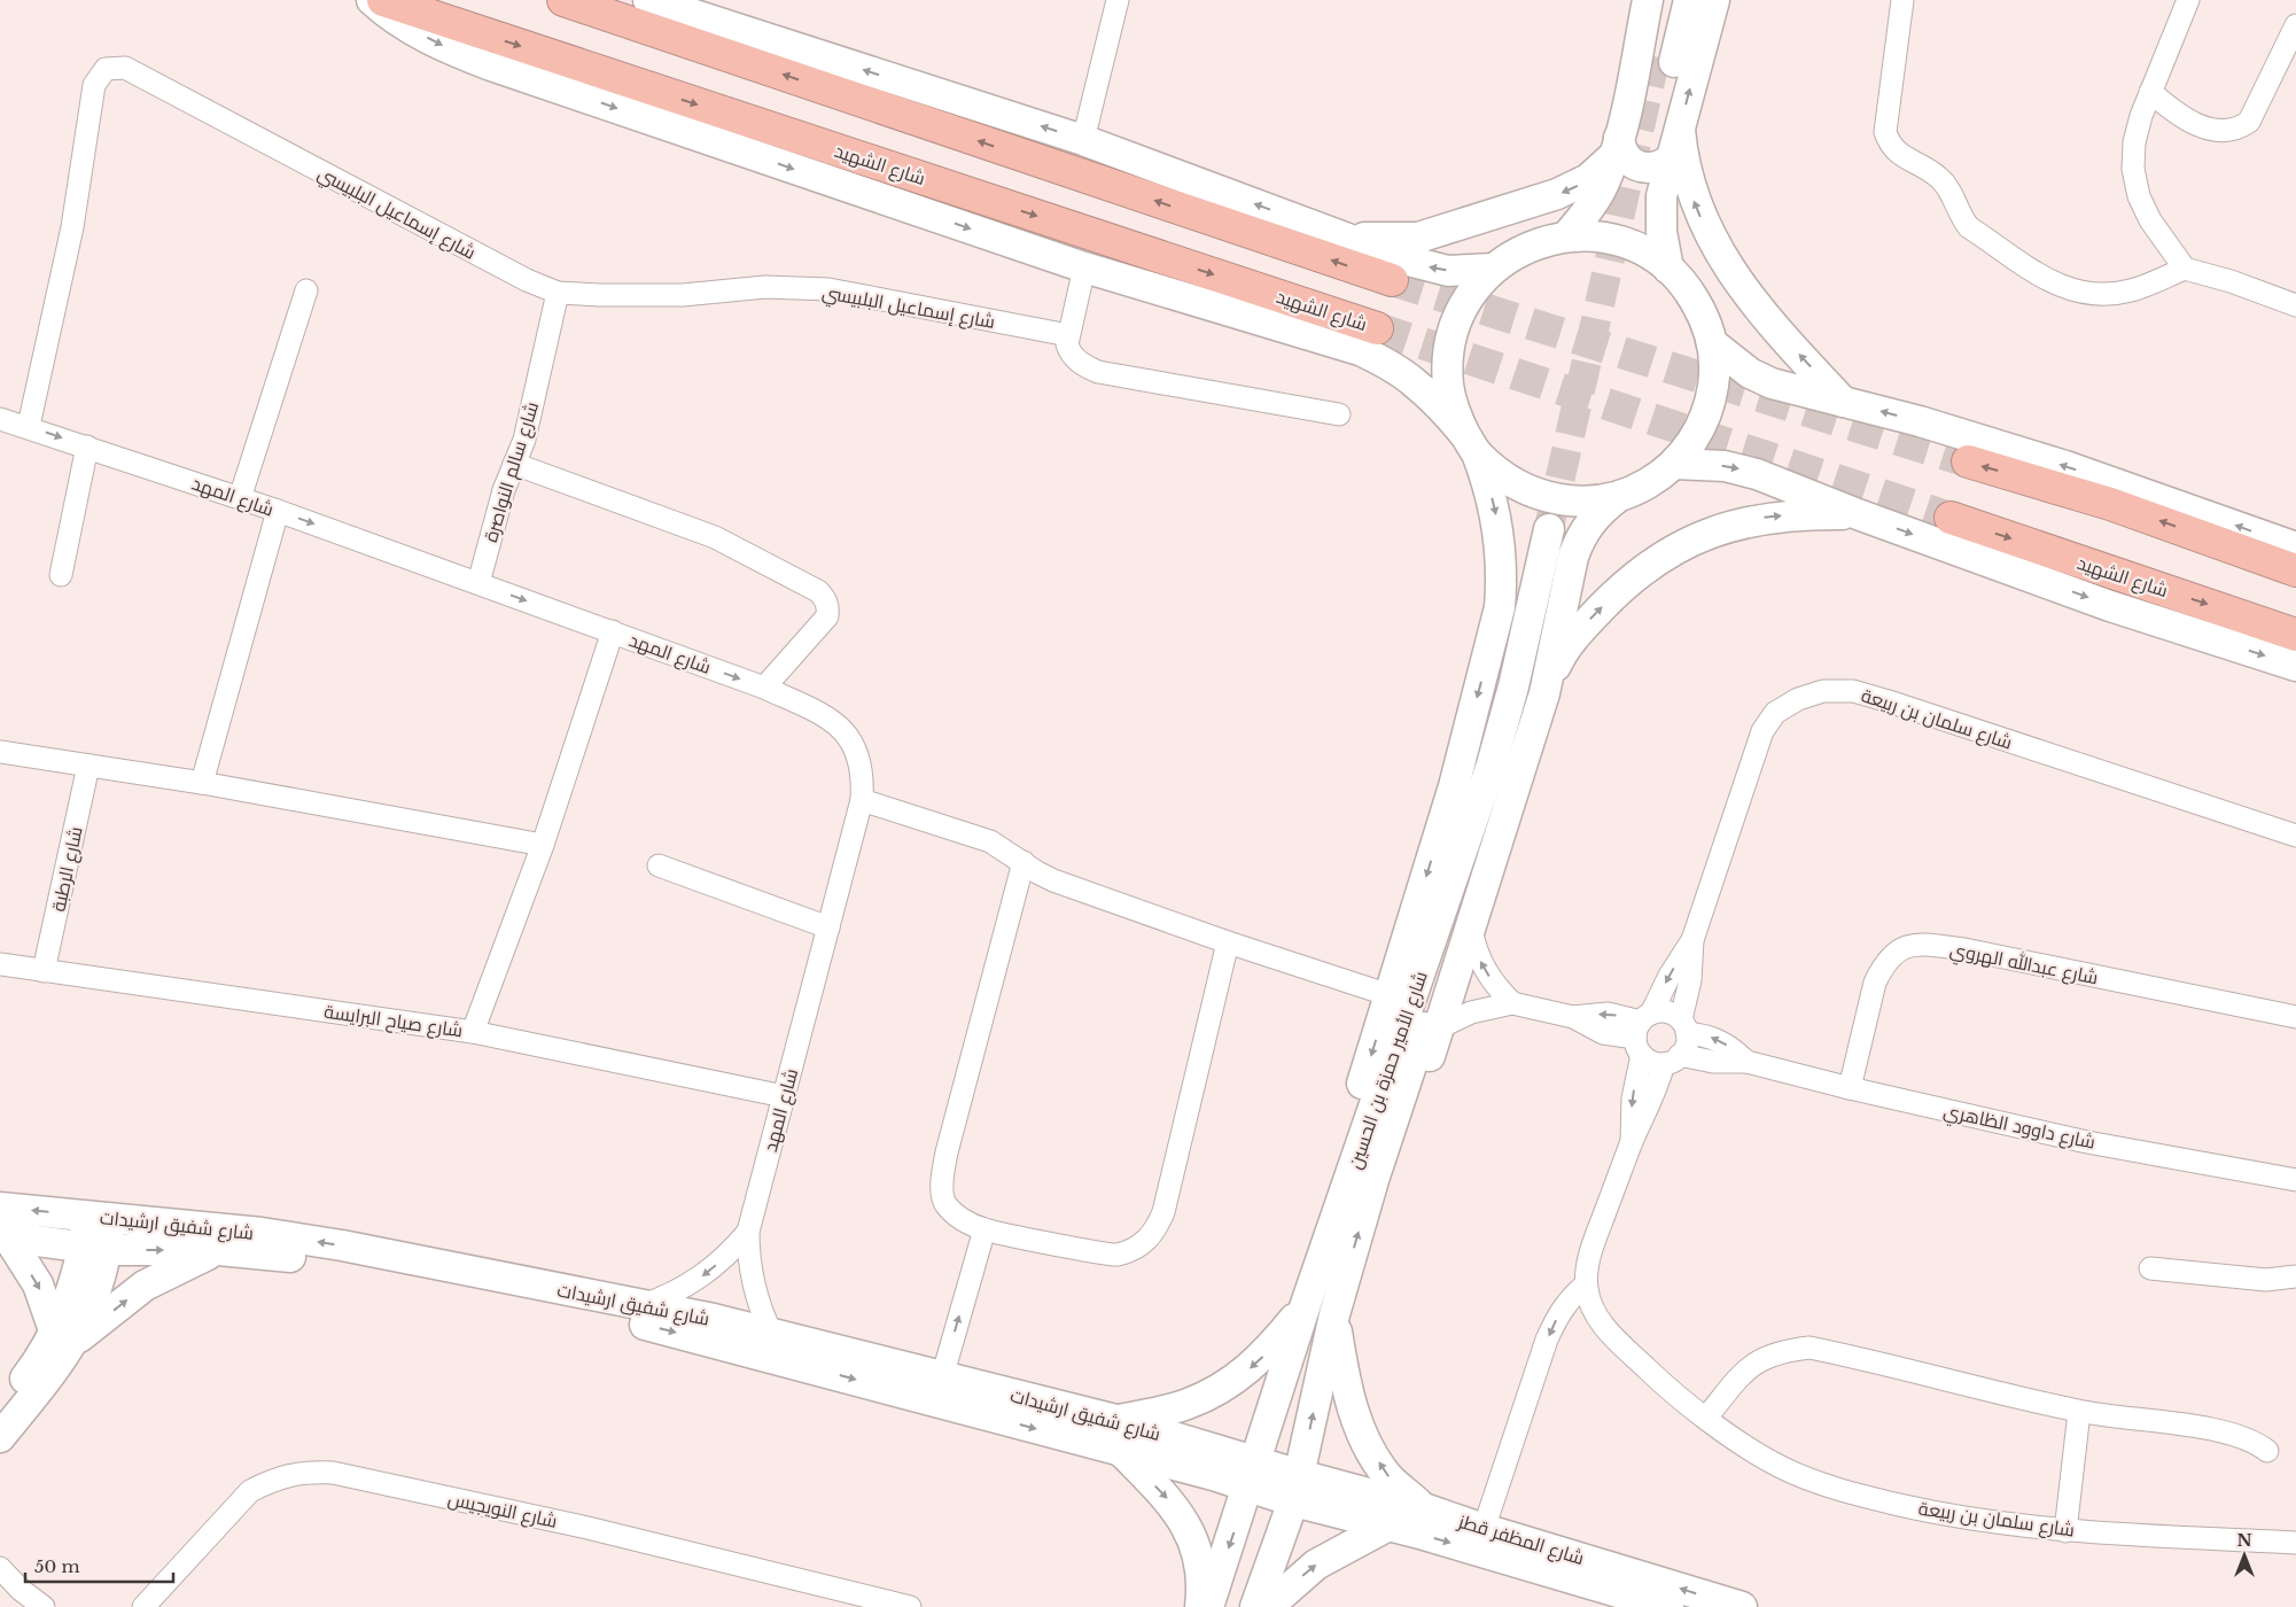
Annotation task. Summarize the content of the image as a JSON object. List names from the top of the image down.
{
  "streets": {
    "highway": ["شارع الشهيد"],
    "street": [
      "شارع إسماعيل البلبيسي",
      "شارع سالم النواصرة",
      "شارع المهد",
      "شارع سلمان بن ربيعة",
      "شارع الرطبة",
      "شارع عبدالله الهروي",
      "شارع صياح البرايسة",
      "شارع الأمير حمزة بن الحسين",
      "شارع داوود الظاهري",
      "شارع شفيق ارشيدات",
      "شارع النويجيس",
      "شارع المظفر قطز"
    ]
  },
  "crossings": [
    ["شارع إسماعيل البلبيسي", "شارع سالم النواصرة"],
    ["شارع إسماعيل البلبيسي", "شارع المهد"],
    ["شارع سالم النواصرة", "شارع المهد"],
    ["شارع المهد", "شارع صياح البرايسة"],
    ["شارع المهد", "شارع شفيق ارشيدات"],
    ["شارع سلمان بن ربيعة", "شارع داوود الظاهري"],
    ["شارع الرطبة", "شارع صياح البرايسة"],
    ["شارع عبدالله الهروي", "شارع داوود الظاهري"],
    ["شارع الأمير حمزة بن الحسين", "شارع شفيق ارشيدات"],
    ["شارع الأمير حمزة بن الحسين", "شارع المظفر قطز"]
  ],
  "scale_bar": "50 m",
  "north": "top"
}
